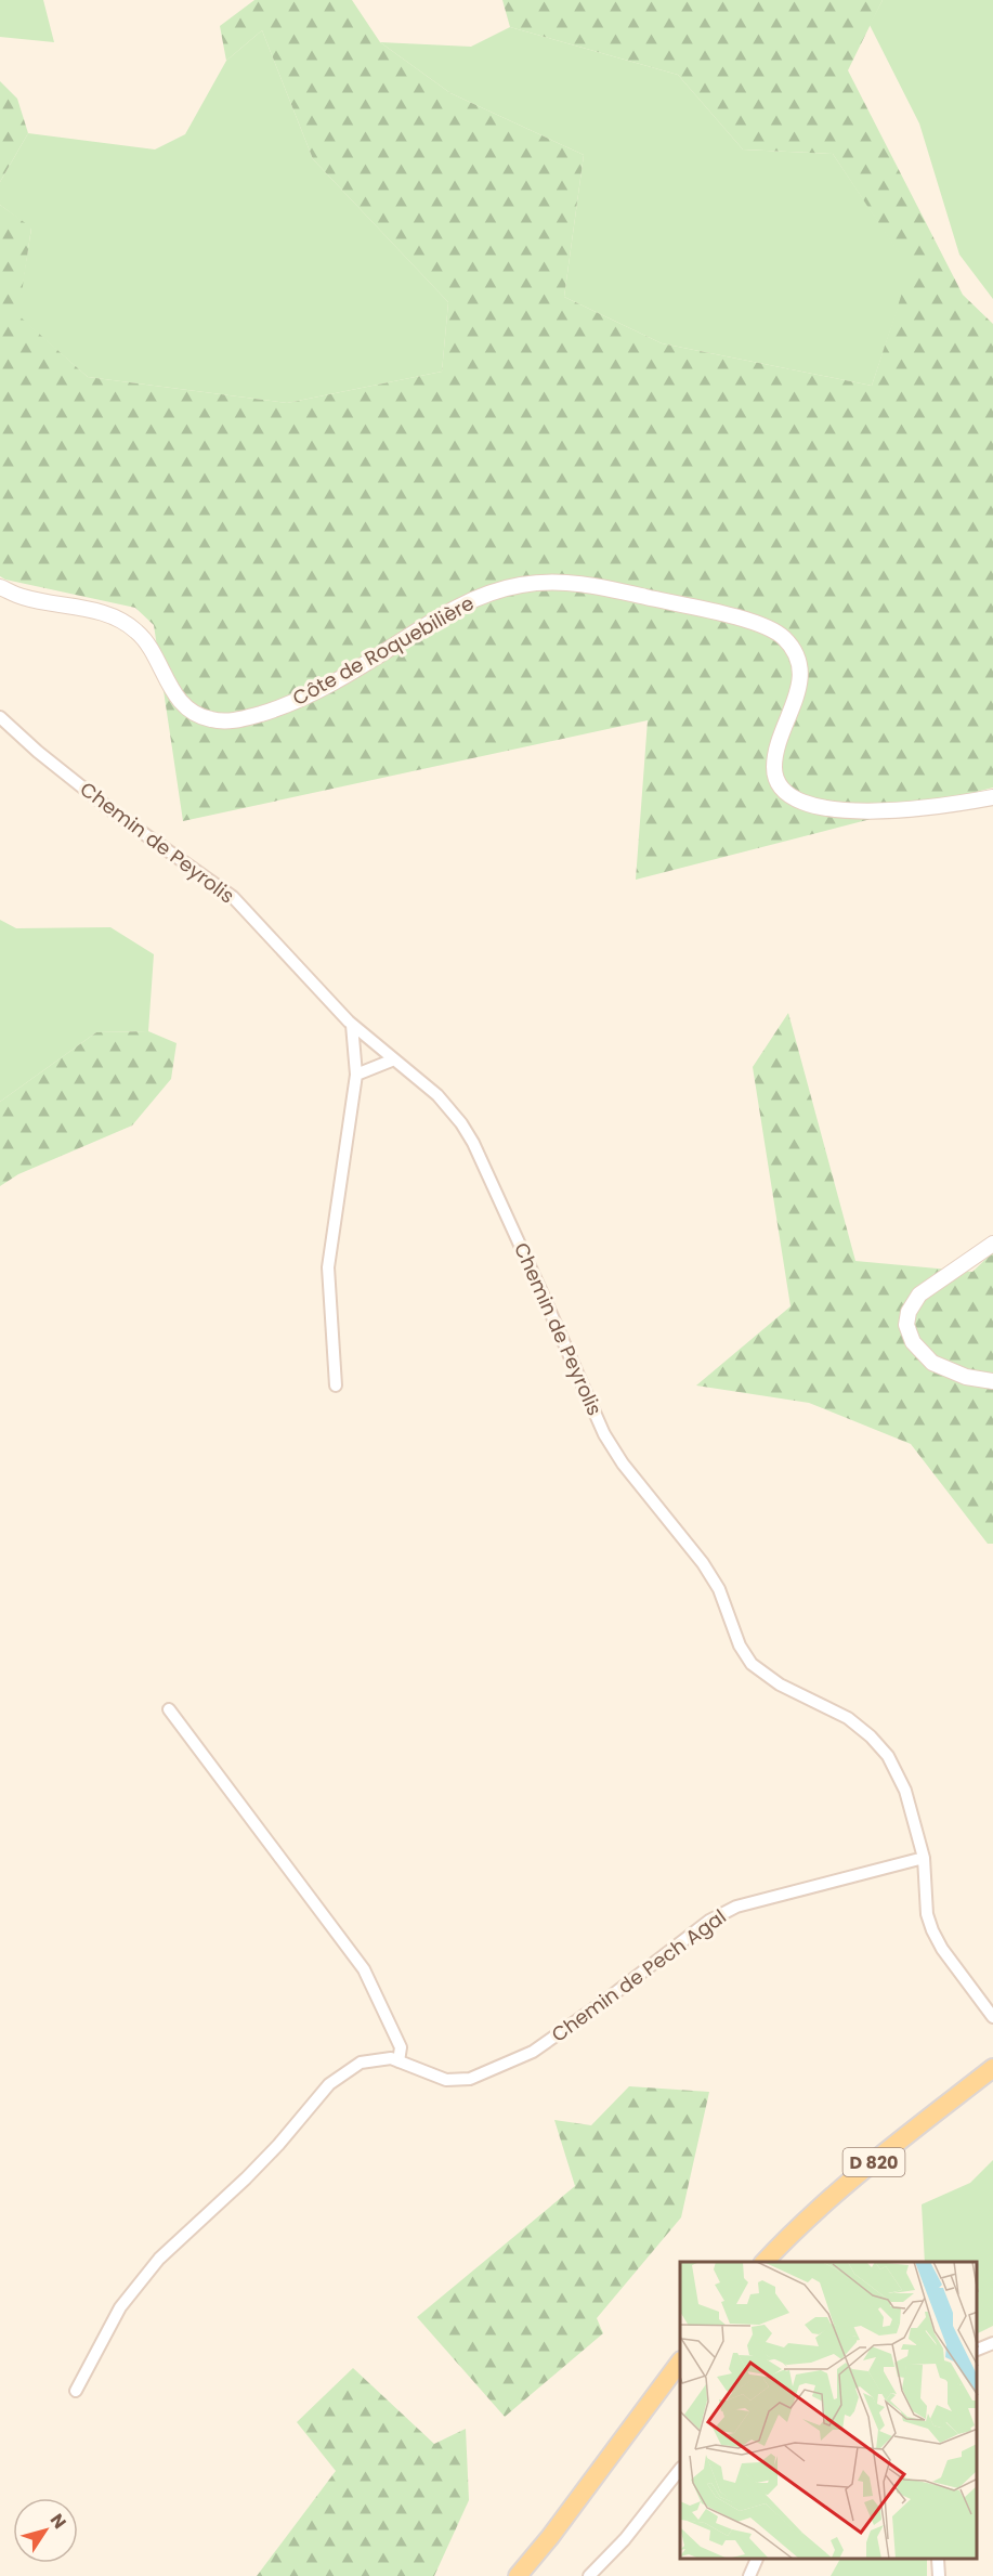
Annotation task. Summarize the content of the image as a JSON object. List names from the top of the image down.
{
  "streets": {
    "main road": ["D 820"],
    "street": ["Côte de Roquebilière", "Chemin de Peyrolis", "Chemin de Pech Agal"]
  },
  "crossings": [
    ["Chemin de Peyrolis", "Chemin de Pech Agal"]
  ],
  "north": "top right"
}
